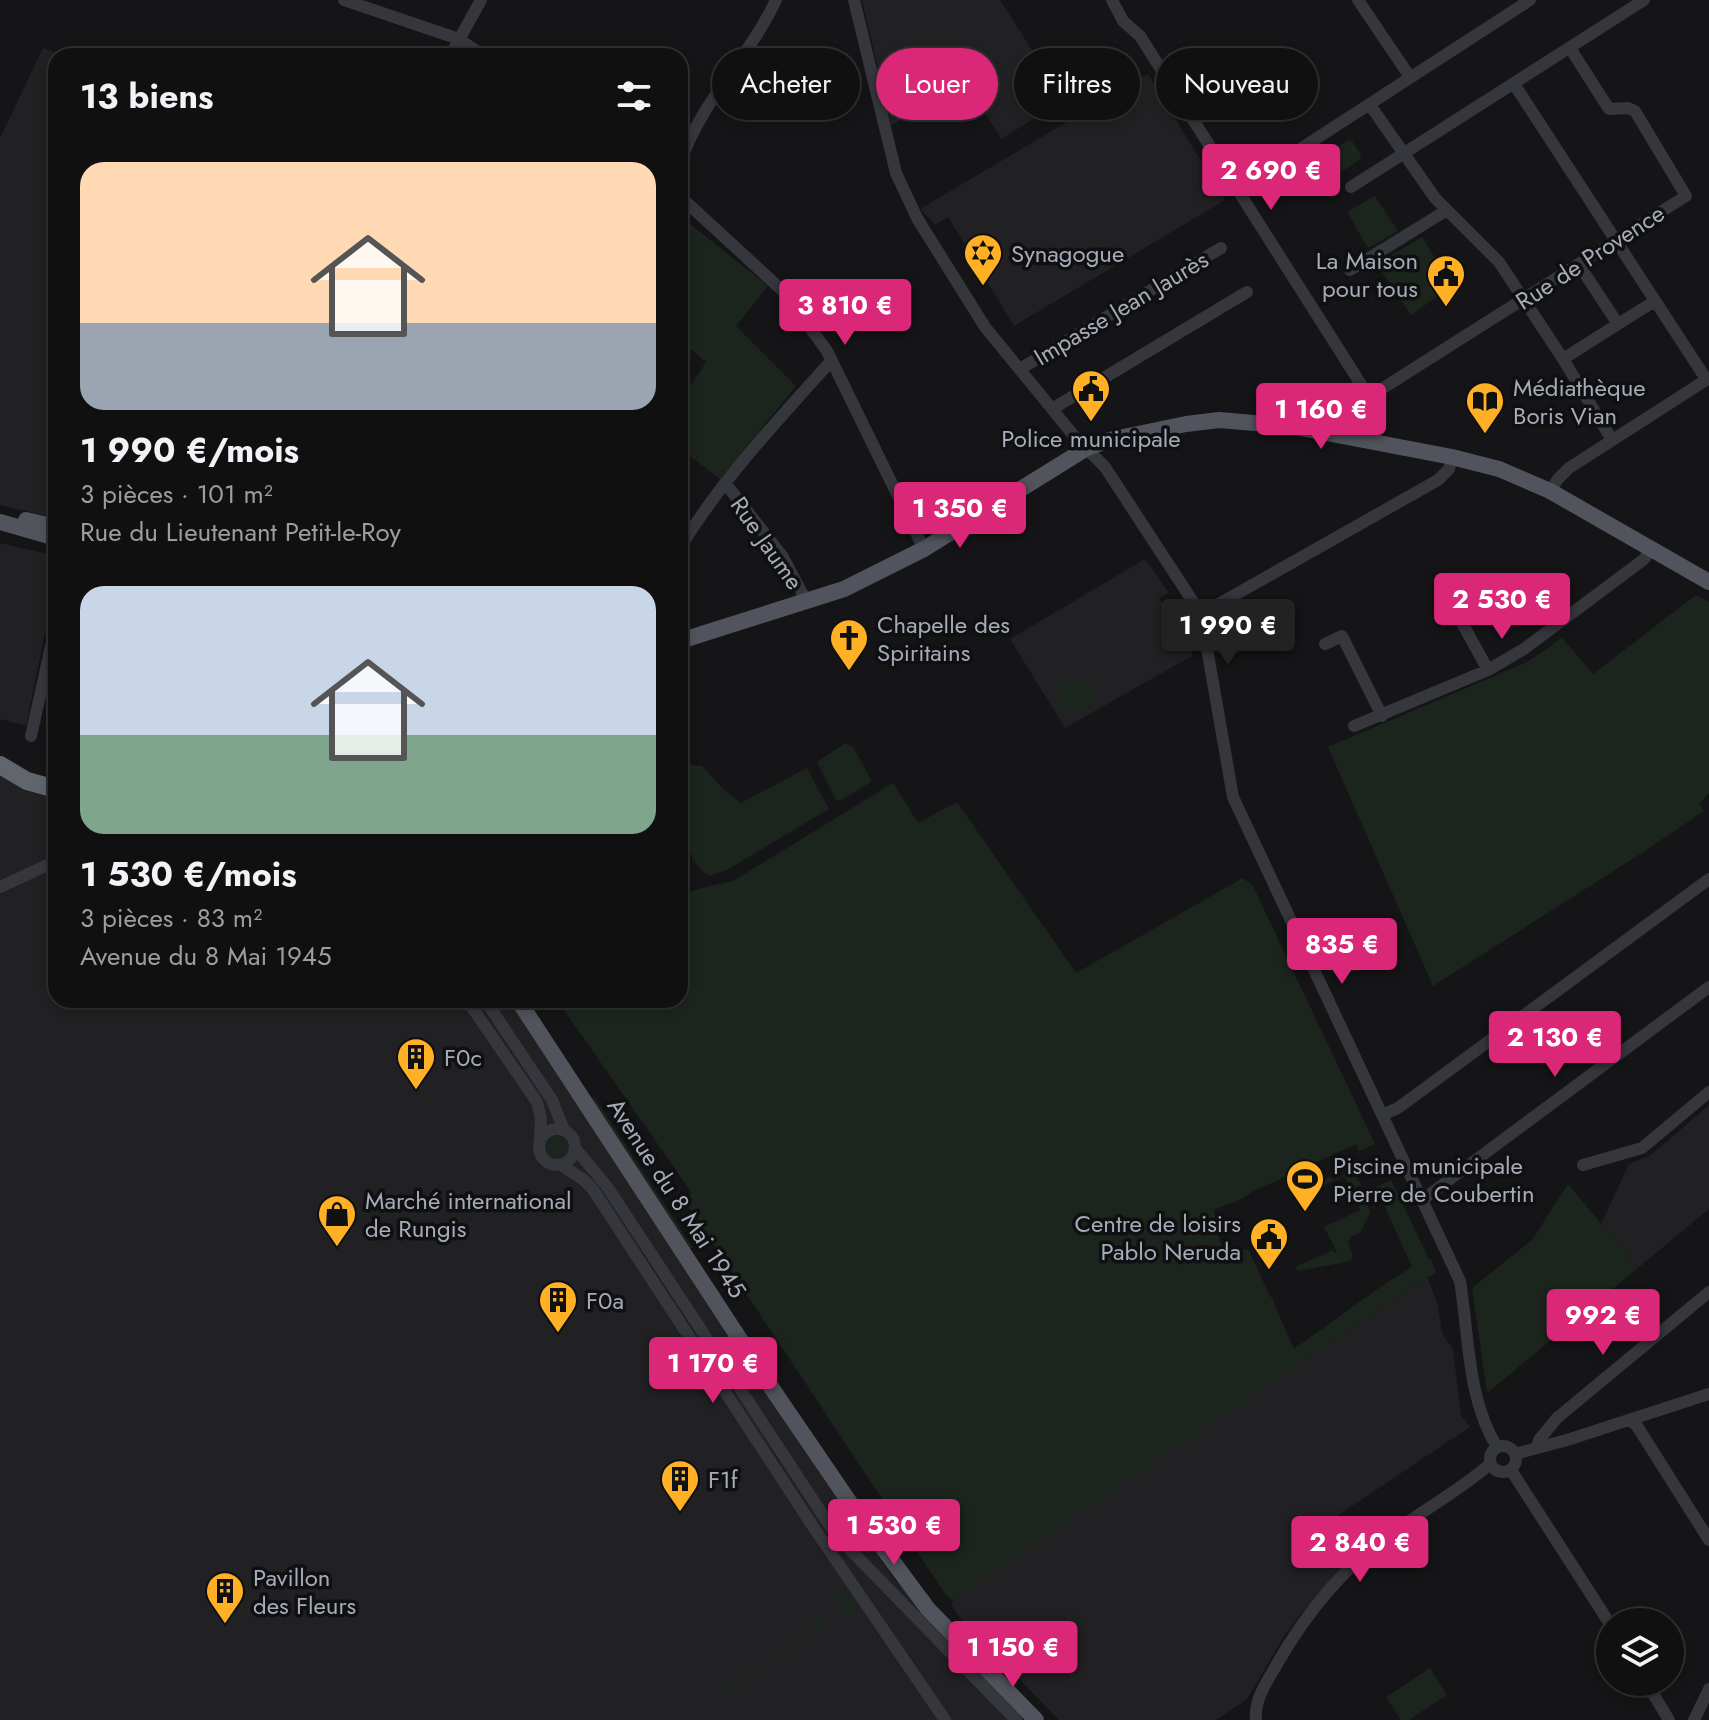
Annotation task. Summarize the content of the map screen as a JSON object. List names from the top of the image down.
{
  "streets": {
    "main road": ["Avenue du 8 Mai 1945"],
    "street": ["Rue de Provence", "Impasse Jean Jaurès", "Rue Jaume"]
  },
  "places": {
    "synagogue": ["Synagogue"],
    "public building": ["La Maison pour tous", "Police municipale", "Centre de loisirs Pablo Neruda"],
    "library": ["Médiathèque Boris Vian"],
    "church": ["Chapelle des Spiritains"],
    "building": [
      "F0c",
      "F0a",
      "F1f",
      "Pavillon des Fleurs"
    ],
    "sports": ["Piscine municipale Pierre de Coubertin"],
    "shop": ["Marché international de Rungis"]
  },
  "page": {
    "chip": [
      "Acheter",
      "Louer",
      "Filtres",
      "Nouveau"
    ],
    "heading": "13 biens",
    "price": [
      "2 690 €",
      "3 810 €",
      "1 160 €",
      "1 350 €",
      "2 530 €",
      "1 990 €",
      "835 €",
      "2 130 €",
      "992 €",
      "1 170 €",
      "1 530 €",
      "2 840 €",
      "1 150 €"
    ],
    "list": [
      {
        "name": "1 990 €/mois",
        "note": "3 pièces · 101 m² · Rue du Lieutenant Petit-le-Roy"
      },
      {
        "name": "1 530 €/mois",
        "note": "3 pièces · 83 m² · Avenue du 8 Mai 1945"
      }
    ]
  }
}
